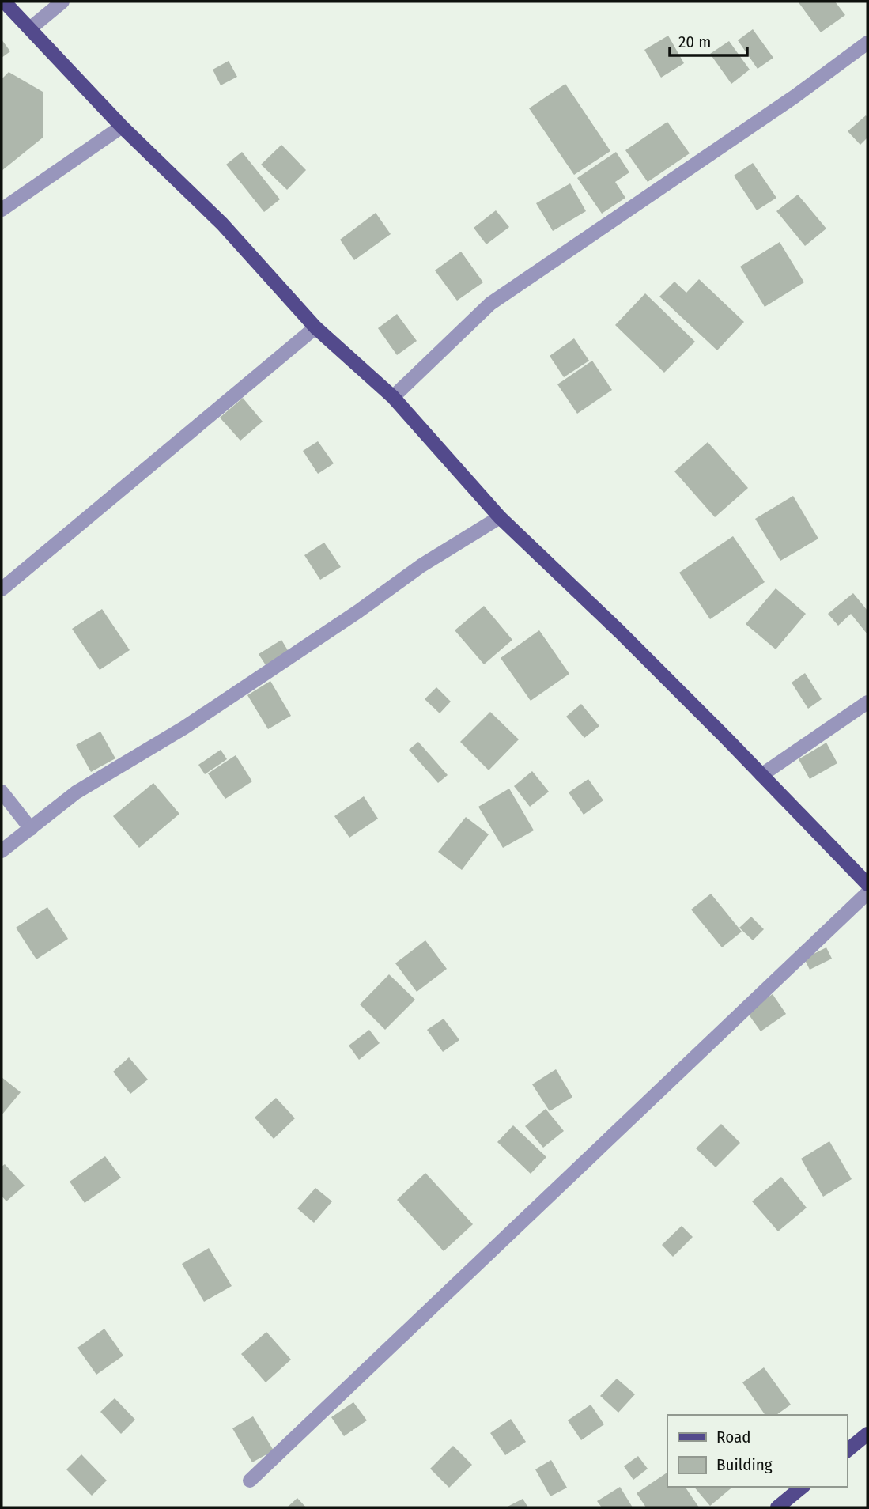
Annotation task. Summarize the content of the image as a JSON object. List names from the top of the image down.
{
  "legend": ["Road", "Building"],
  "scale_bar": "20 m"
}
